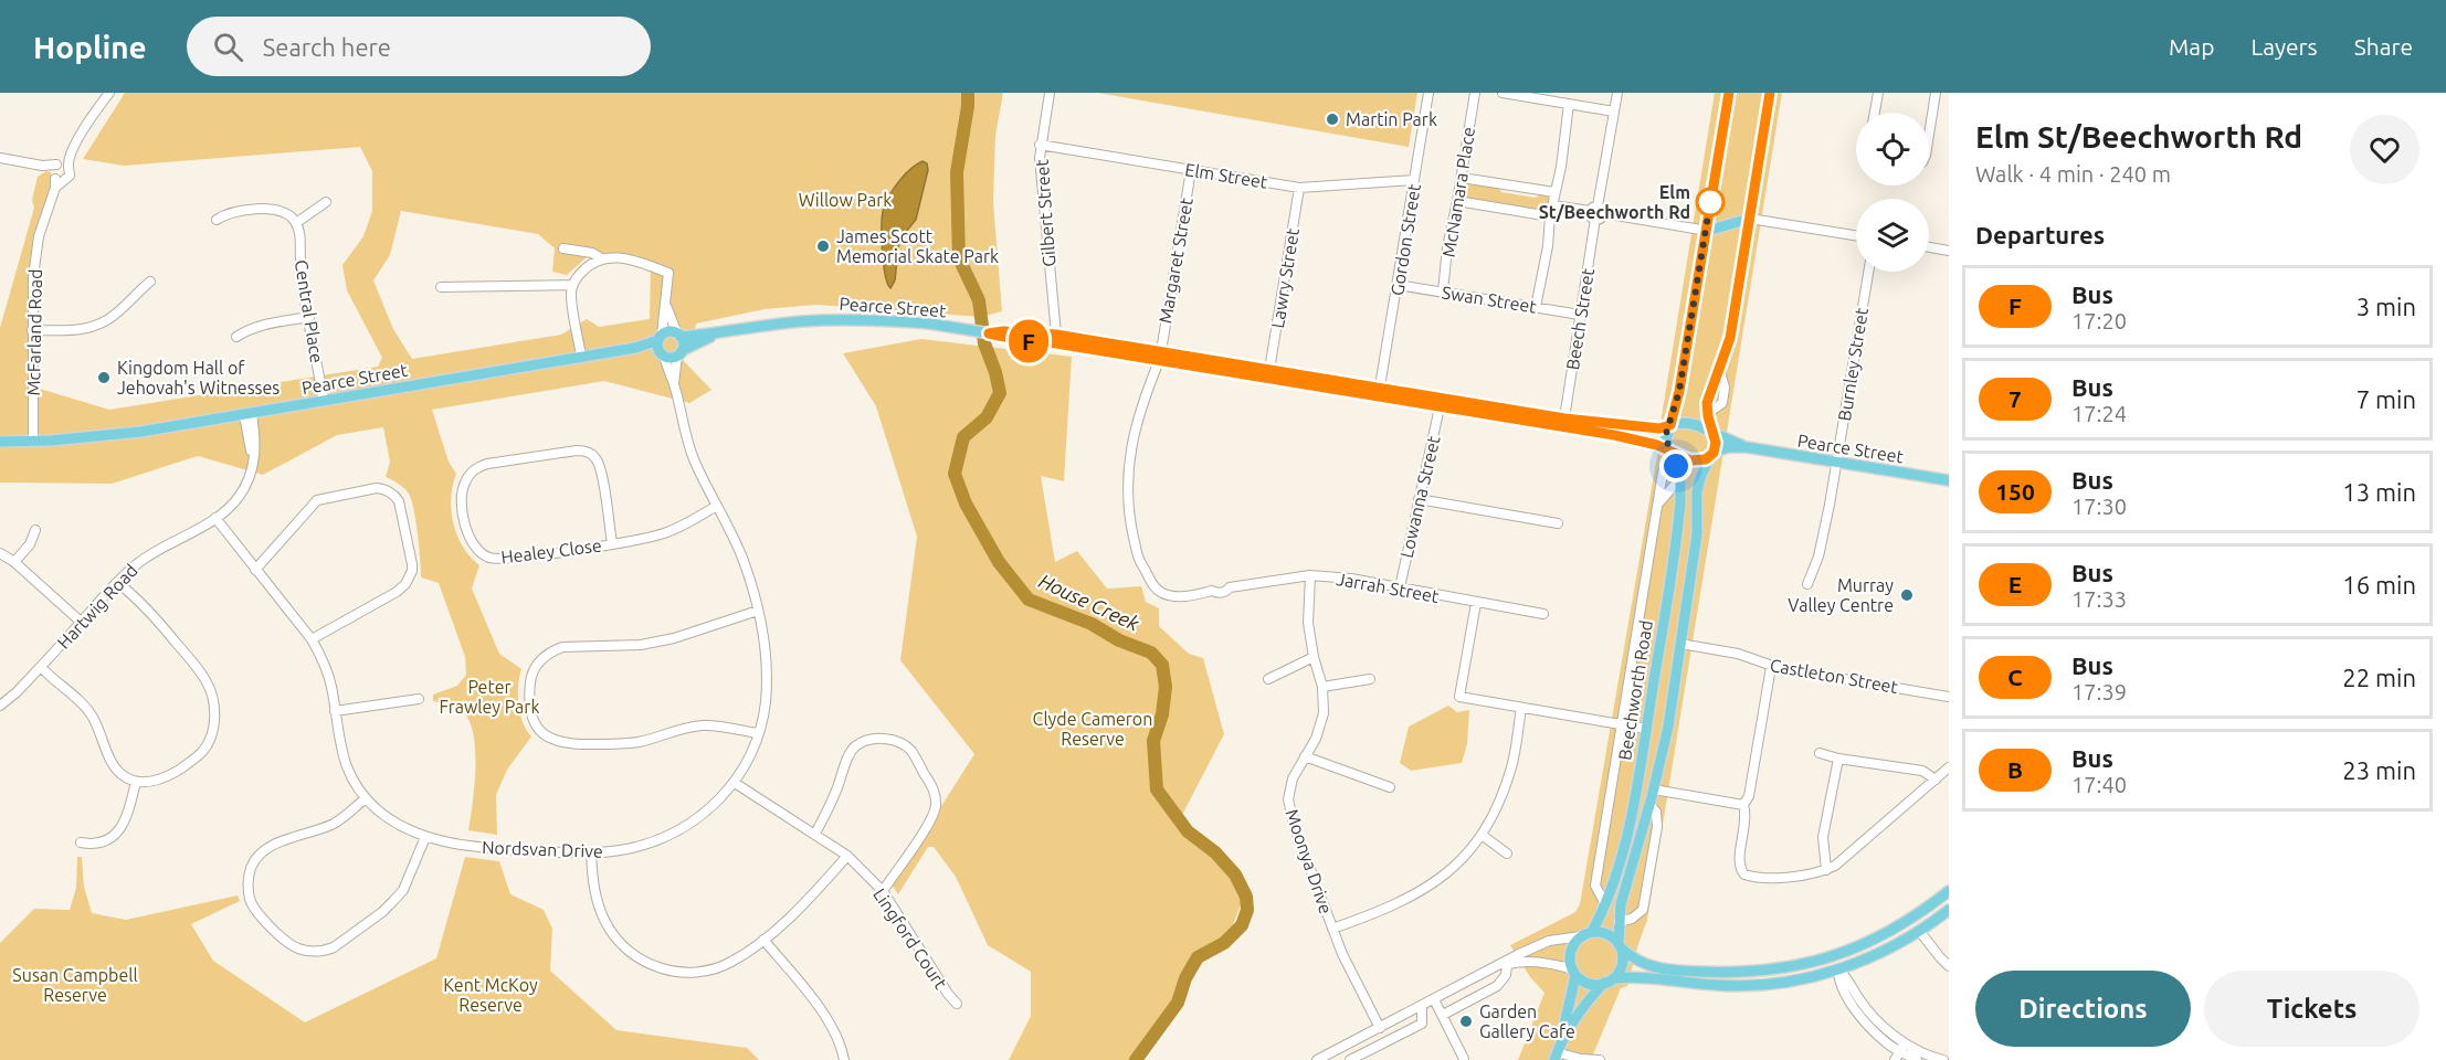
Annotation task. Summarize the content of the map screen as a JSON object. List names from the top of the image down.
{
  "streets": {
    "main road": ["Pearce Street", "Beechworth Road"],
    "street": [
      "Elm Street",
      "McNamara Place",
      "Gilbert Street",
      "Gordon Street",
      "Margaret Street",
      "Lawry Street",
      "Swan Street",
      "Central Place",
      "Beech Street",
      "McFarland Road",
      "Burnley Street",
      "Lowanna Street",
      "Healey Close",
      "Jarrah Street",
      "Hartwig Road",
      "Castleton Street",
      "Nordsvan Drive",
      "Moonya Drive",
      "Lingford Court"
    ]
  },
  "crossings": [
    ["Elm Street", "Gilbert Street"],
    ["Elm Street", "Gordon Street"],
    ["Elm Street", "Margaret Street"],
    ["Elm Street", "Lawry Street"],
    ["McNamara Place", "Swan Street"],
    ["Gilbert Street", "Pearce Street"],
    ["Gordon Street", "Swan Street"],
    ["Gordon Street", "Pearce Street"],
    ["Margaret Street", "Pearce Street"],
    ["Margaret Street", "Jarrah Street"],
    ["Lawry Street", "Pearce Street"],
    ["Swan Street", "Beech Street"],
    ["Pearce Street", "Central Place"],
    ["Pearce Street", "Beech Street"],
    ["Pearce Street", "McFarland Road"],
    ["Pearce Street", "Burnley Street"],
    ["Pearce Street", "Lowanna Street"],
    ["Pearce Street", "Jarrah Street"],
    ["Pearce Street", "Hartwig Road"],
    ["Pearce Street", "Beechworth Road"],
    ["Pearce Street", "Nordsvan Drive"],
    ["Lowanna Street", "Jarrah Street"],
    ["Healey Close", "Nordsvan Drive"],
    ["Jarrah Street", "Moonya Drive"],
    ["Hartwig Road", "Nordsvan Drive"],
    ["Castleton Street", "Beechworth Road"],
    ["Nordsvan Drive", "Lingford Court"]
  ],
  "water": ["House Creek"],
  "parks": [
    "Willow Park",
    "Peter Frawley Park",
    "Clyde Cameron Reserve",
    "Susan Campbell Reserve",
    "Kent McKoy Reserve"
  ],
  "places": [
    "Martin Park",
    "Elm St/Beechworth Rd",
    "James Scott Memorial Skate Park",
    "Kingdom Hall of Jehovah's Witnesses",
    "Murray Valley Centre",
    "Garden Gallery Cafe"
  ],
  "lines": ["bus line F"],
  "page": {
    "header": "Hopline",
    "search": "Search here",
    "nav": ["Map", "Layers", "Share"],
    "on_map": "F",
    "heading": [
      ["Elm St/Beechworth Rd", "Walk · 4 min · 240 m"],
      "Departures"
    ],
    "list": [
      {
        "mark": "F",
        "name": "Bus",
        "note": "17:20",
        "value": "3 min"
      },
      {
        "mark": "7",
        "name": "Bus",
        "note": "17:24",
        "value": "7 min"
      },
      {
        "mark": "150",
        "name": "Bus",
        "note": "17:30",
        "value": "13 min"
      },
      {
        "mark": "E",
        "name": "Bus",
        "note": "17:33",
        "value": "16 min"
      },
      {
        "mark": "C",
        "name": "Bus",
        "note": "17:39",
        "value": "22 min"
      },
      {
        "mark": "B",
        "name": "Bus",
        "note": "17:40",
        "value": "23 min"
      }
    ],
    "buttons": ["Directions", "Tickets"]
  }
}
